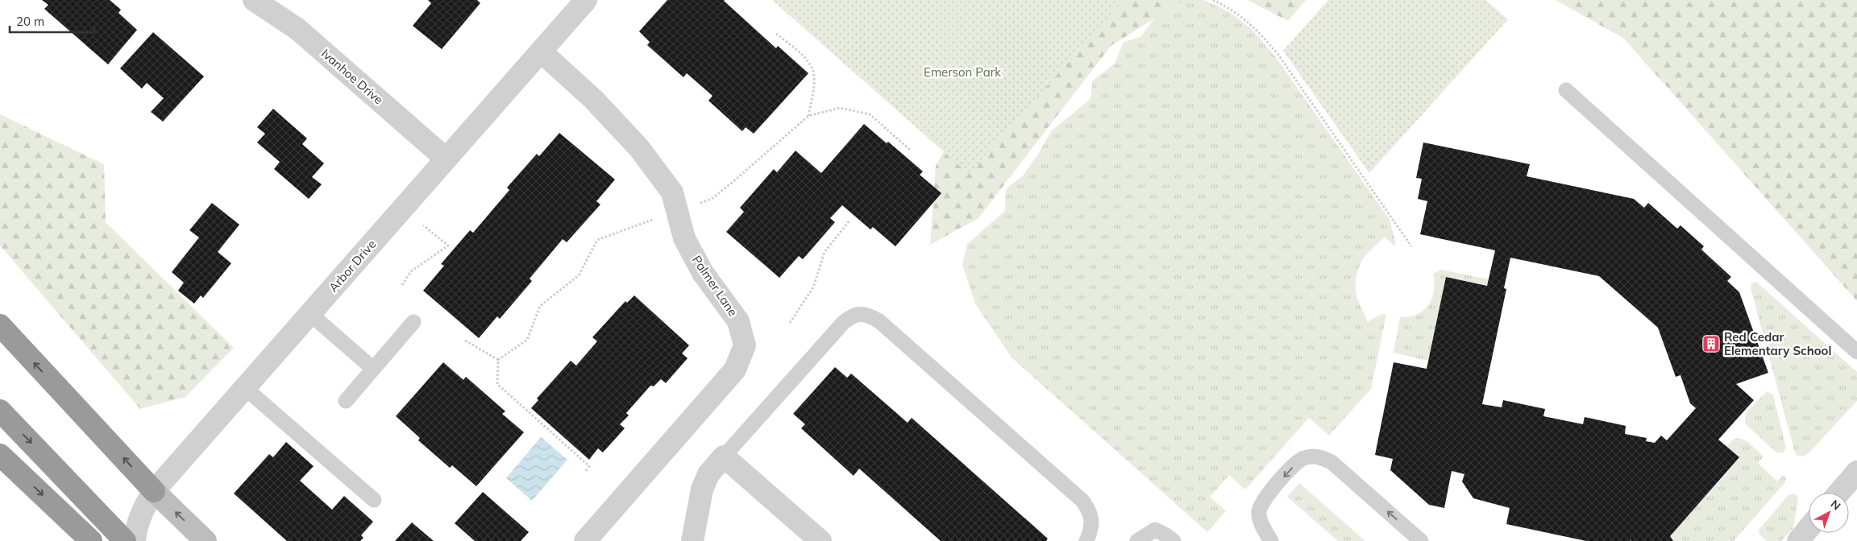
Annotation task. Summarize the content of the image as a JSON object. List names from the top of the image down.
{
  "streets": {
    "street": ["Ivanhoe Drive", "Arbor Drive", "Palmer Lane"]
  },
  "crossings": [
    ["Ivanhoe Drive", "Arbor Drive"],
    ["Arbor Drive", "Palmer Lane"]
  ],
  "parks": ["Emerson Park"],
  "places": {
    "building": ["Red Cedar Elementary School"]
  },
  "scale_bar": "20 m",
  "north": "top right"
}
